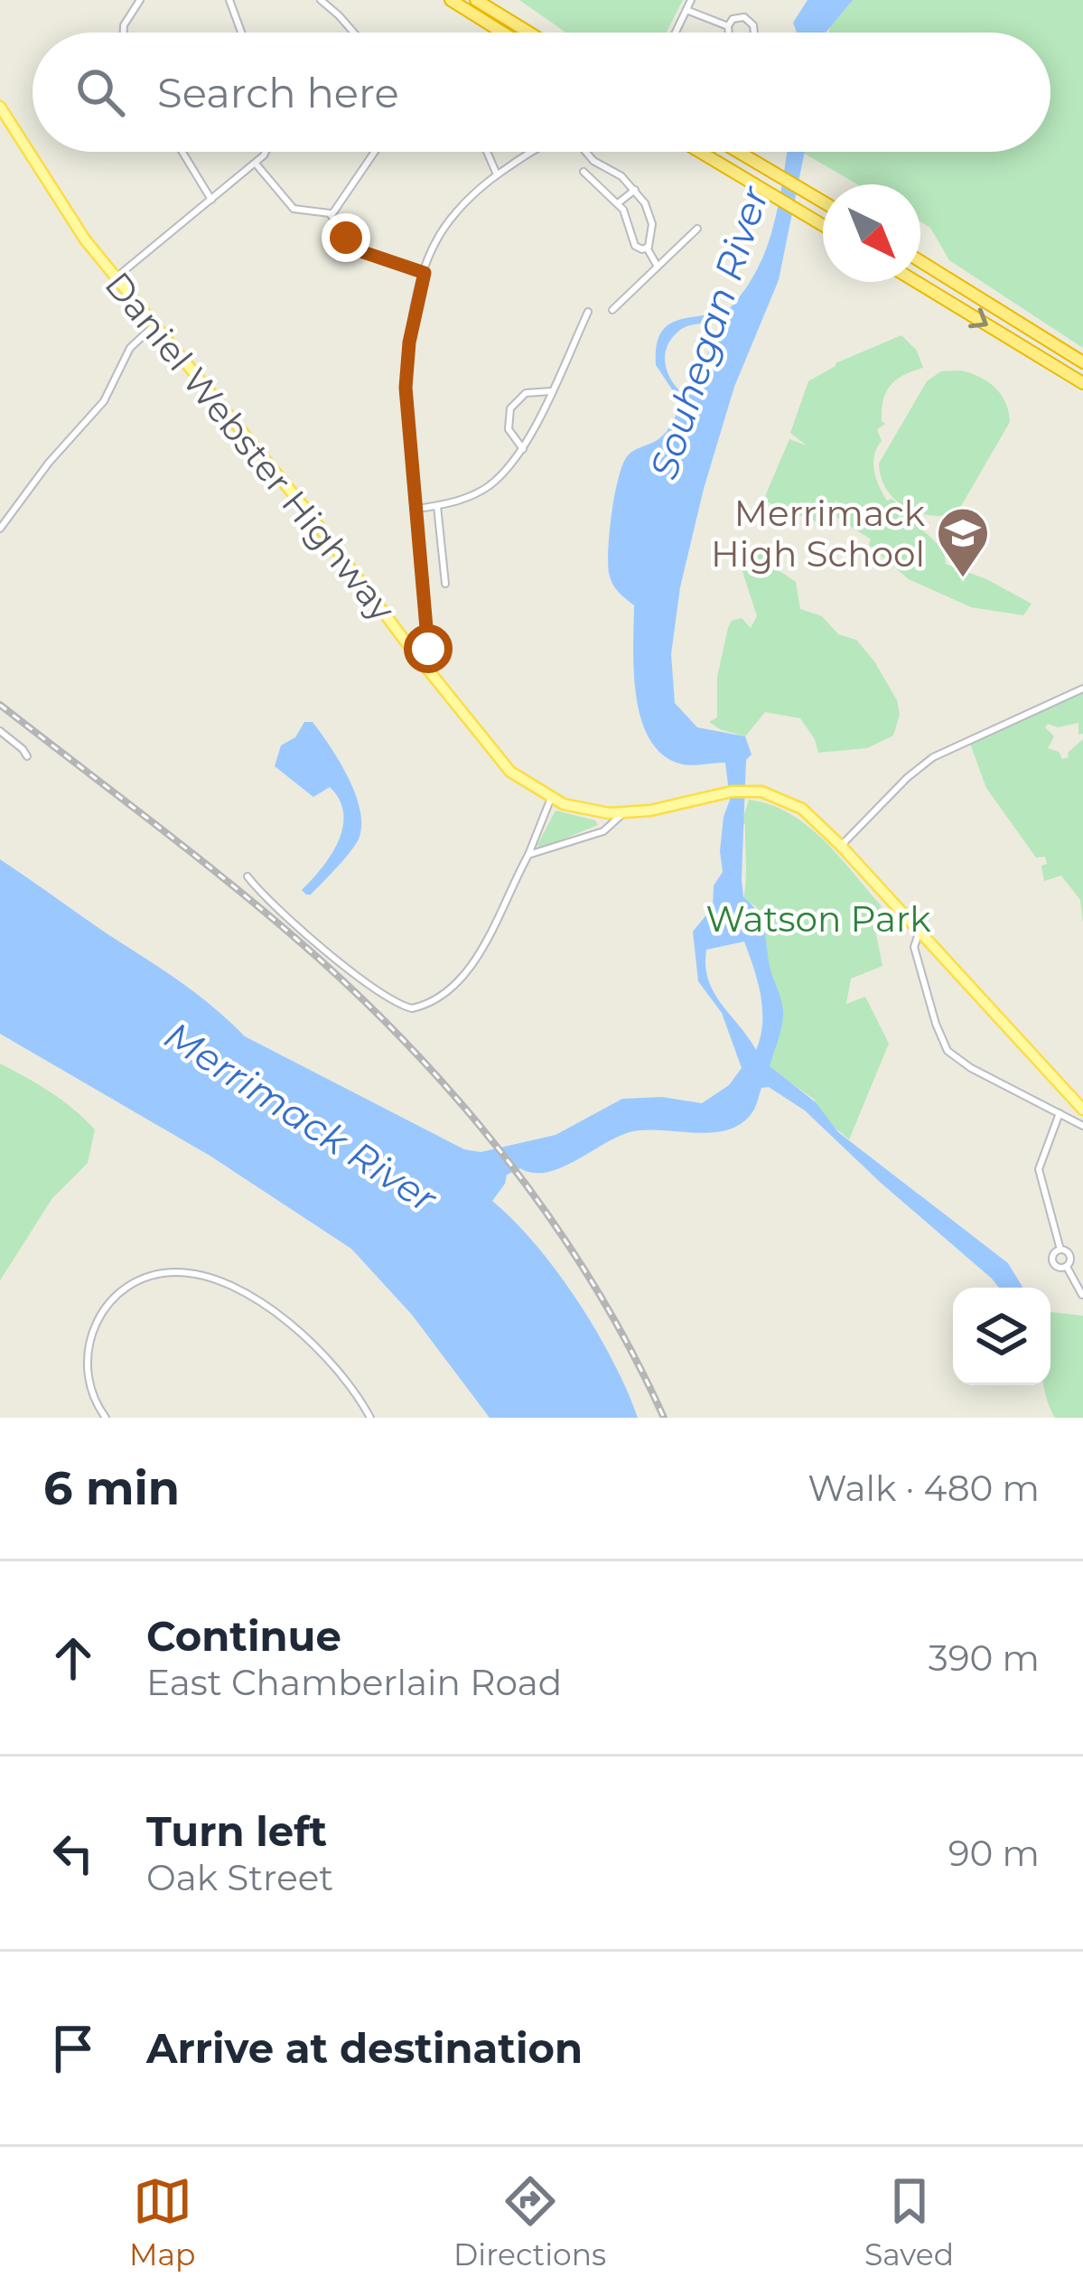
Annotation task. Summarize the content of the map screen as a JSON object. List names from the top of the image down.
{
  "streets": {
    "main road": ["Daniel Webster Highway"]
  },
  "water": ["Souhegan River", "Merrimack River"],
  "parks": ["Watson Park"],
  "places": {
    "school or university": ["Merrimack High School"]
  },
  "north": "bottom right",
  "page": {
    "search": "Search here",
    "heading": ["6 min", "Walk · 480 m"],
    "list": [
      ["Continue", "East Chamberlain Road", "390 m"],
      ["Turn left", "Oak Street", "90 m"],
      "Arrive at destination"
    ],
    "nav": ["Map", "Directions", "Saved"]
  }
}
